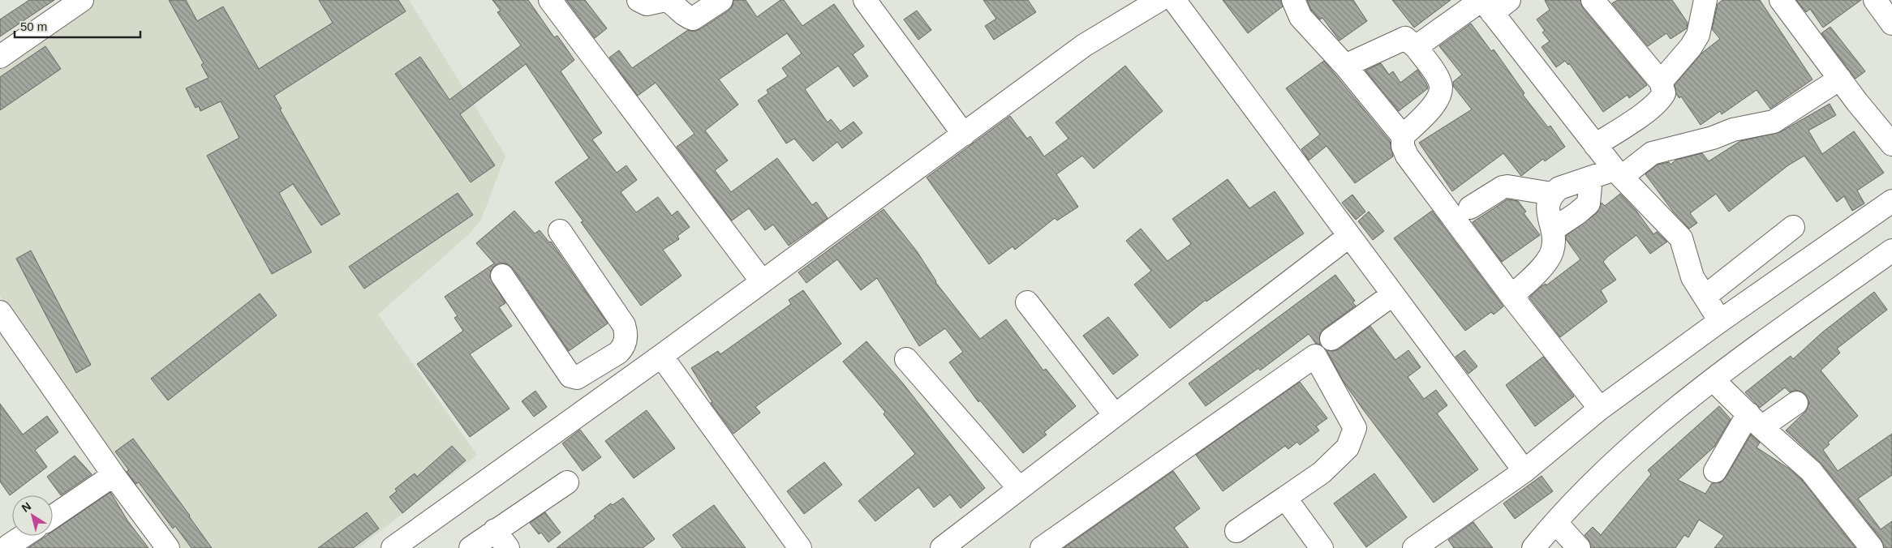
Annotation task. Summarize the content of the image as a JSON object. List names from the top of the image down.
{
  "scale_bar": "50 m",
  "north": "top left"
}
